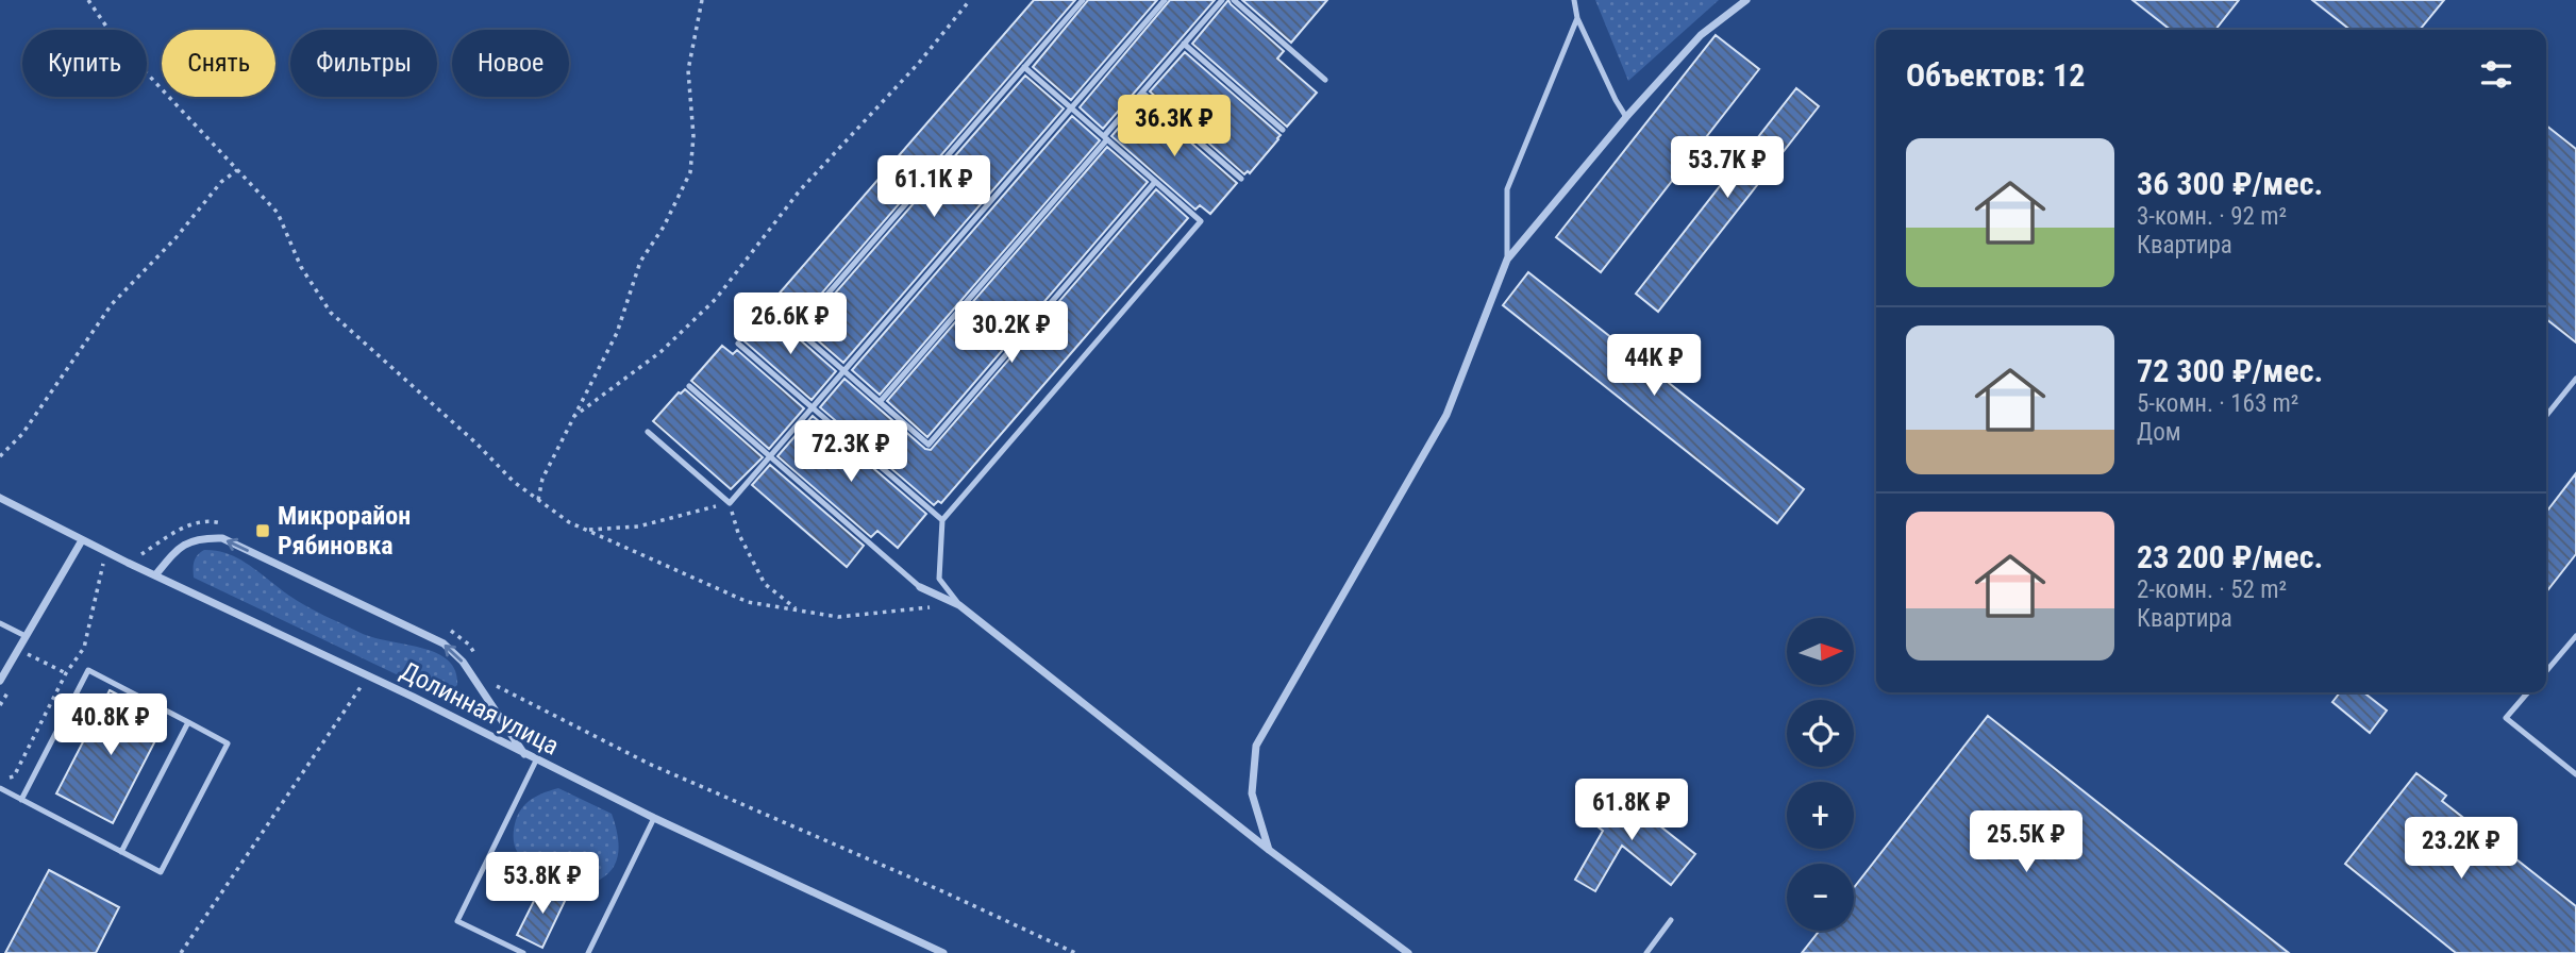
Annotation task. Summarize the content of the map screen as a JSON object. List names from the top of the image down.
{
  "streets": {
    "street": ["Долинная улица"]
  },
  "places": {
    "transit": ["Микрорайон Рябиновка"]
  },
  "north": "right",
  "page": {
    "chip": [
      "Купить",
      "Снять",
      "Фильтры",
      "Новое"
    ],
    "heading": "Объектов: 12",
    "price": [
      "36.3K ₽",
      "53.7K ₽",
      "61.1K ₽",
      "26.6K ₽",
      "30.2K ₽",
      "44K ₽",
      "72.3K ₽",
      "40.8K ₽",
      "61.8K ₽",
      "25.5K ₽",
      "23.2K ₽",
      "53.8K ₽"
    ],
    "list": [
      {
        "name": "36 300 ₽/мес.",
        "note": "3-комн. · 92 m² · Квартира"
      },
      {
        "name": "72 300 ₽/мес.",
        "note": "5-комн. · 163 m² · Дом"
      },
      {
        "name": "23 200 ₽/мес.",
        "note": "2-комн. · 52 m² · Квартира"
      }
    ],
    "map_buttons": ["+", "−"]
  }
}
